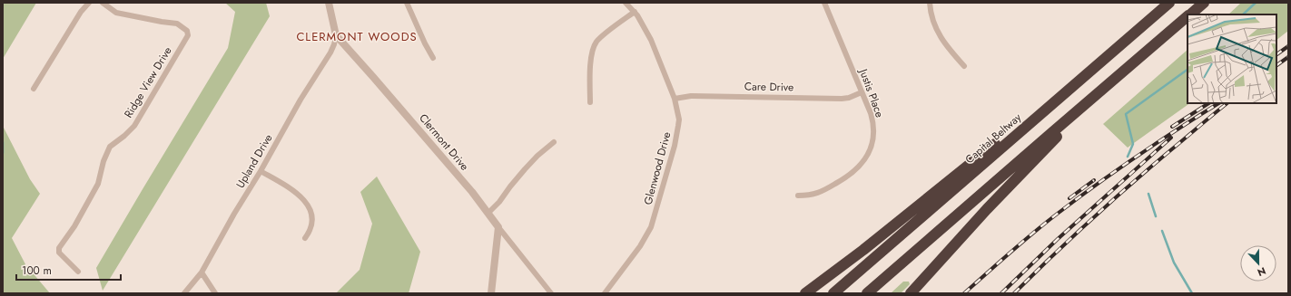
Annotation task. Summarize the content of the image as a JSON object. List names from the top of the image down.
{
  "streets": {
    "highway": ["Capital Beltway"],
    "street": [
      "Ridge View Drive",
      "Care Drive",
      "Justis Place",
      "Clermont Drive",
      "Upland Drive",
      "Glenwood Drive"
    ]
  },
  "crossings": [
    ["Care Drive", "Justis Place"],
    ["Care Drive", "Glenwood Drive"],
    ["Clermont Drive", "Upland Drive"]
  ],
  "districts": ["CLERMONT WOODS"],
  "scale_bar": "100 m",
  "north": "bottom"
}
